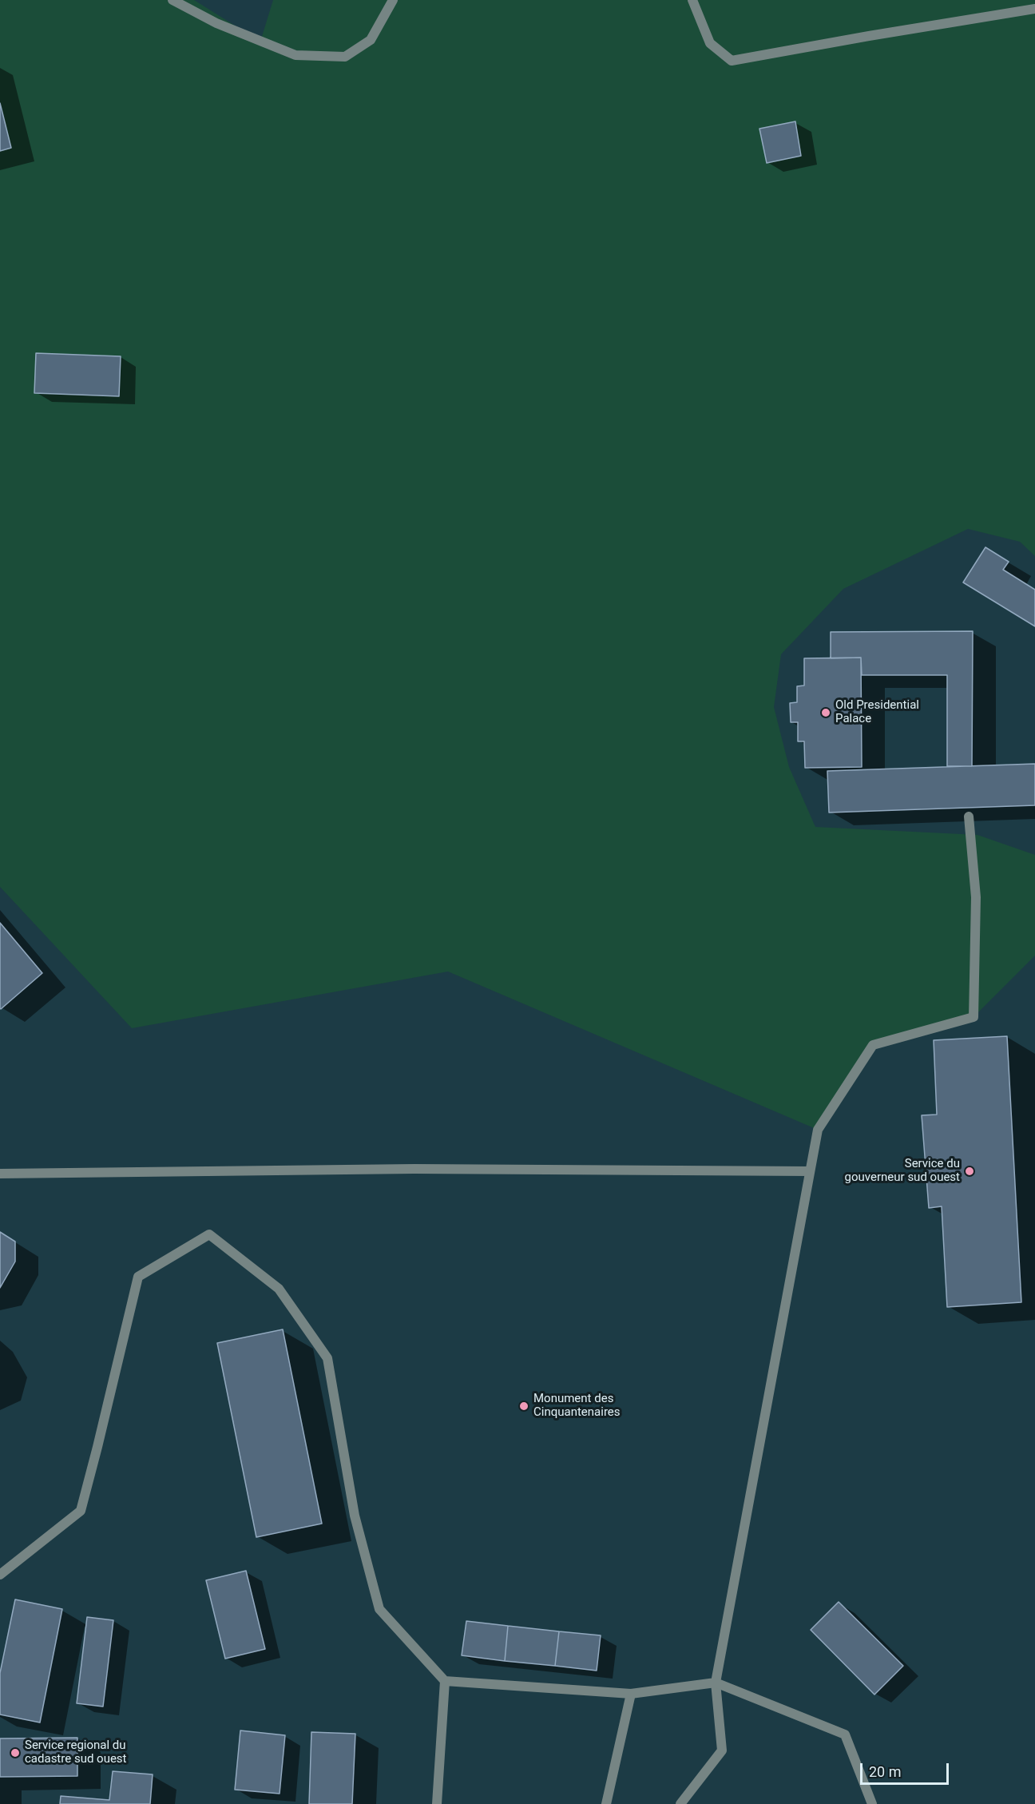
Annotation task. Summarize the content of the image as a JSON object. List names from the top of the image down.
{
  "places": [
    "Old Presidential Palace",
    "Service du gouverneur sud ouest",
    "Monument des Cinquantenaires",
    "Service regional du cadastre sud ouest"
  ],
  "scale_bar": "20 m"
}
